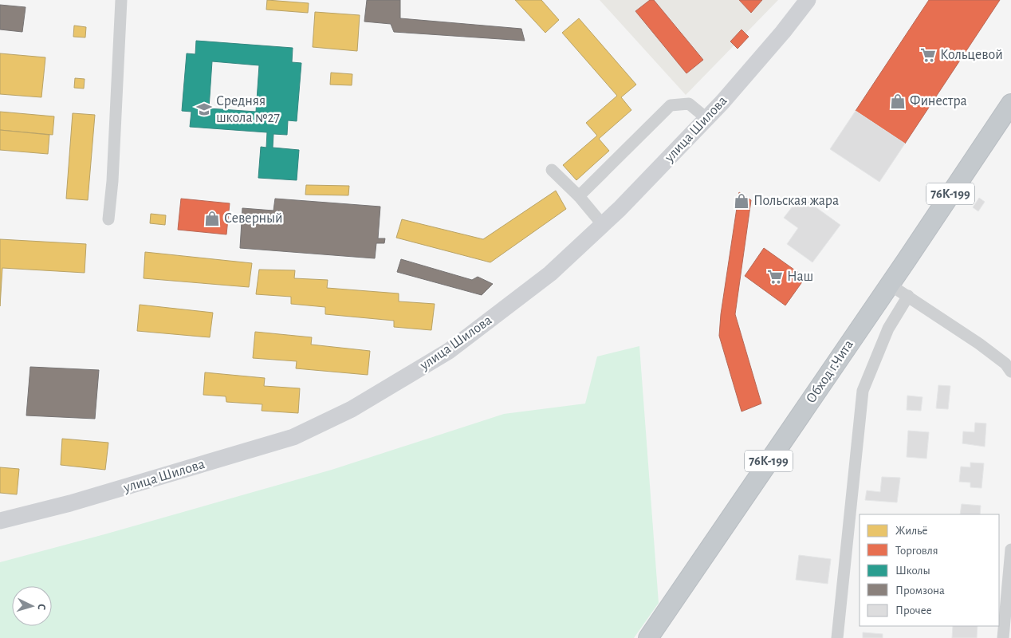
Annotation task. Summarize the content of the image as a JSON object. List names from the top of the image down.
{
  "streets": {
    "highway": ["76К-199", "Обход г.Чита"],
    "main road": ["улица Шилова"]
  },
  "places": {
    "supermarket": ["Кольцевой", "Наш"],
    "shop": ["Финестра", "Польская жара", "Северный"],
    "school or university": ["Средняя школа №27"]
  },
  "legend": [
    "Жильё",
    "Торговля",
    "Школы",
    "Промзона",
    "Прочее"
  ],
  "north": "right"
}
